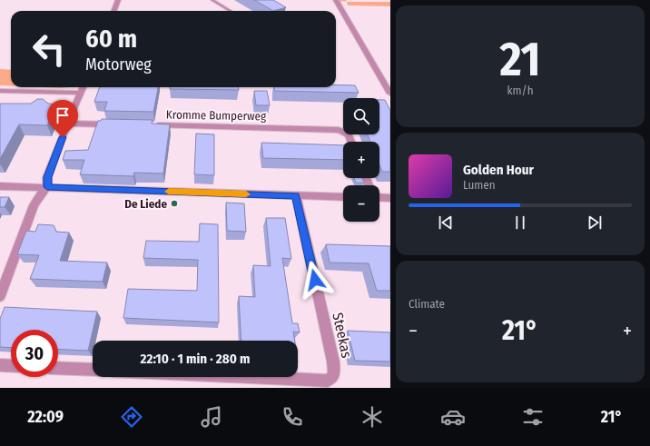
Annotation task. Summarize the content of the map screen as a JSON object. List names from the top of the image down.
{
  "streets": {
    "street": ["Kromme Bumperweg", "Steekas"]
  },
  "places": ["De Liede"],
  "page": {
    "tile": [
      ["21", "km/h"],
      "Climate"
    ],
    "turn": ["60 m", "Motorweg"],
    "map_buttons": ["+", "−"],
    "song": ["Golden Hour", "Lumen"],
    "heat": ["−", "21°", "+"],
    "limit": "30",
    "trip": "22:10 · 1 min · 280 m",
    "tabs": ["22:09", "21°"]
  }
}
